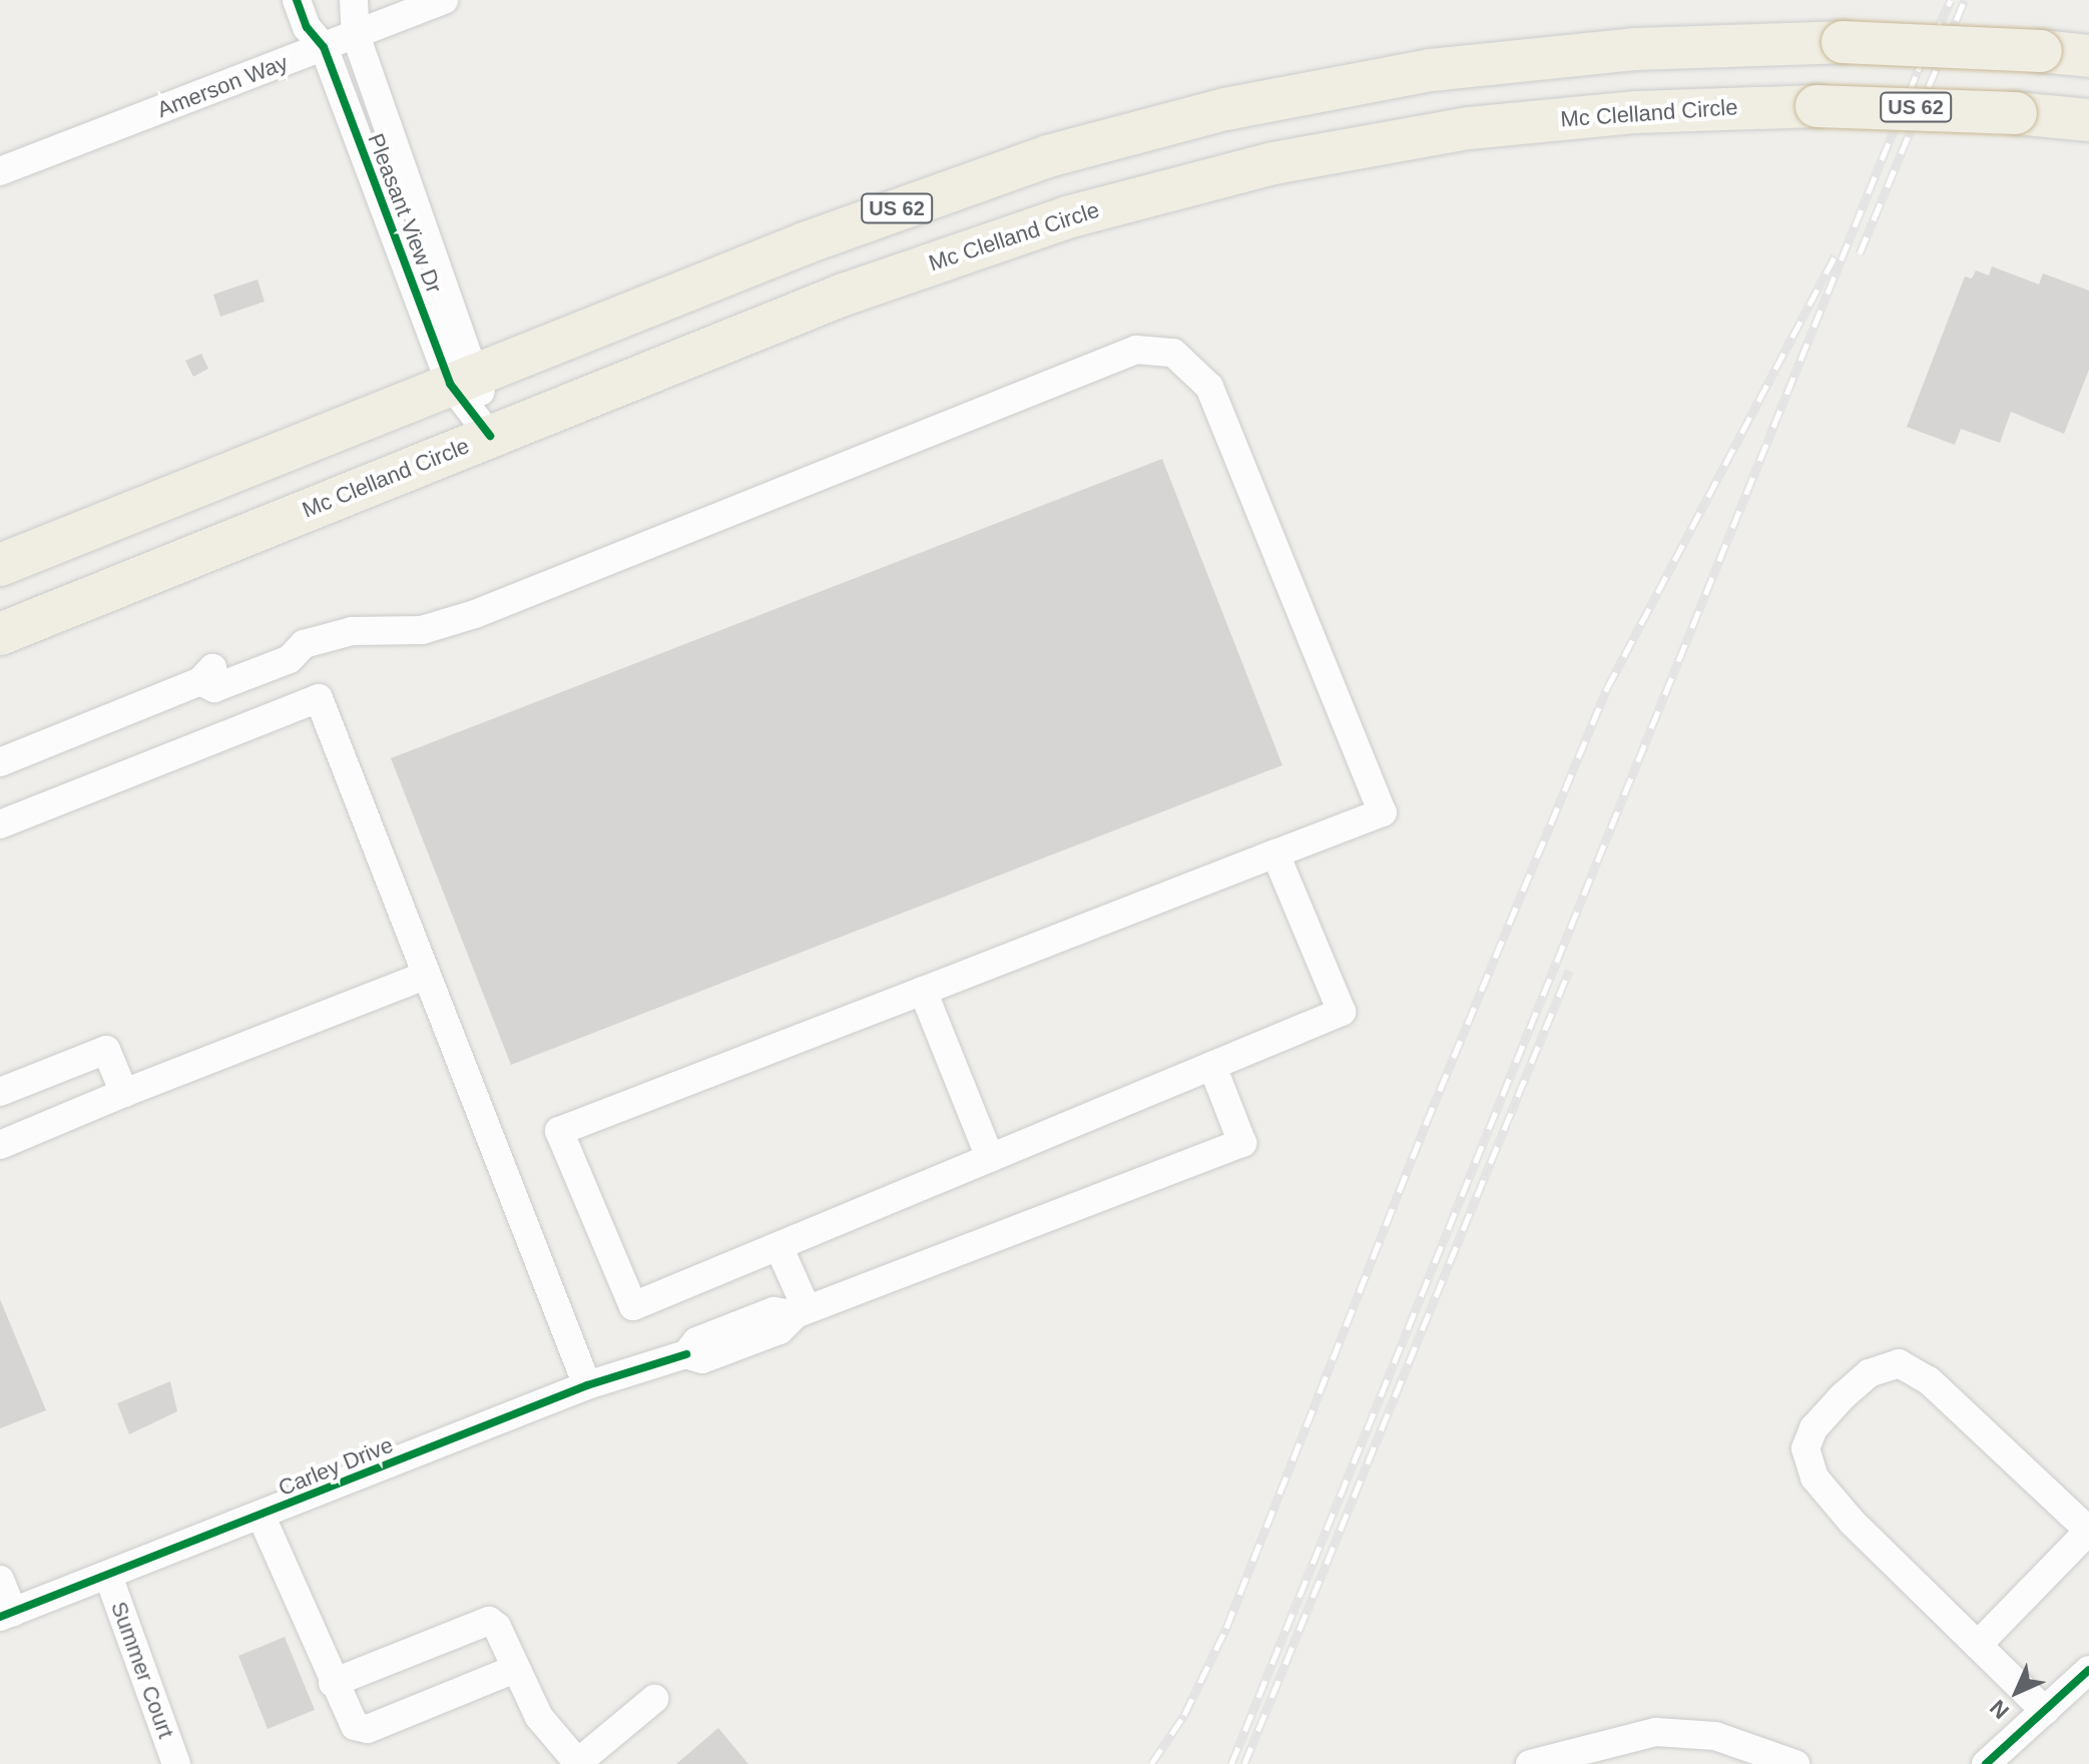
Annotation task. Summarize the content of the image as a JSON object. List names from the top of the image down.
{
  "streets": {
    "highway": ["US 62", "Mc Clelland Circle"],
    "street": [
      "Amerson Way",
      "Pleasant View Dr",
      "Carley Drive",
      "Summer Court"
    ]
  },
  "crossings": [
    ["Amerson Way", "Pleasant View Dr"],
    ["US 62", "Pleasant View Dr"],
    ["Mc Clelland Circle", "Pleasant View Dr"],
    ["Carley Drive", "Summer Court"]
  ],
  "north": "bottom left"
}
